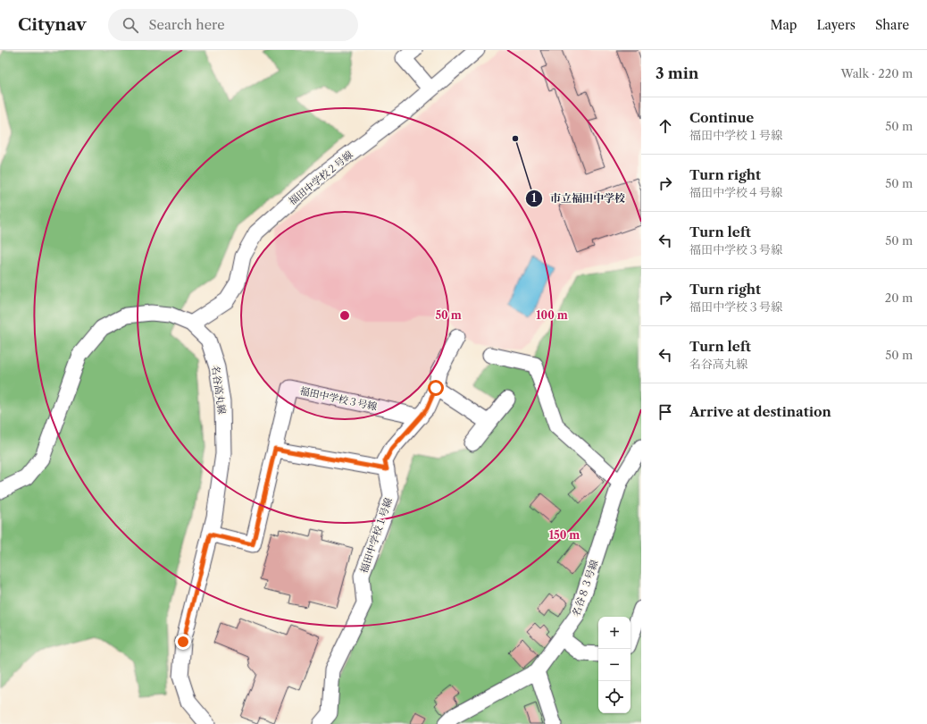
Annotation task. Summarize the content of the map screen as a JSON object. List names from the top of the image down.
{
  "streets": {
    "street": [
      "福田中学校２号線",
      "名谷高丸線",
      "福田中学校３号線",
      "福田中学校１号線",
      "名谷８３号線"
    ]
  },
  "crossings": [
    ["福田中学校２号線", "名谷高丸線"],
    ["名谷高丸線", "福田中学校３号線"],
    ["福田中学校３号線", "福田中学校１号線"]
  ],
  "places": ["市立福田中学校"],
  "page": {
    "header": "Citynav",
    "search": "Search here",
    "nav": ["Map", "Layers", "Share"],
    "heading": ["3 min", "Walk · 220 m"],
    "list": [
      ["Continue", "福田中学校１号線", "50 m"],
      ["Turn right", "福田中学校４号線", "50 m"],
      ["Turn left", "福田中学校３号線", "50 m"],
      ["Turn right", "福田中学校３号線", "20 m"],
      ["Turn left", "名谷高丸線", "50 m"],
      "Arrive at destination"
    ],
    "map_buttons": ["+", "−"]
  },
  "rings": ["50 m", "100 m", "150 m"]
}
